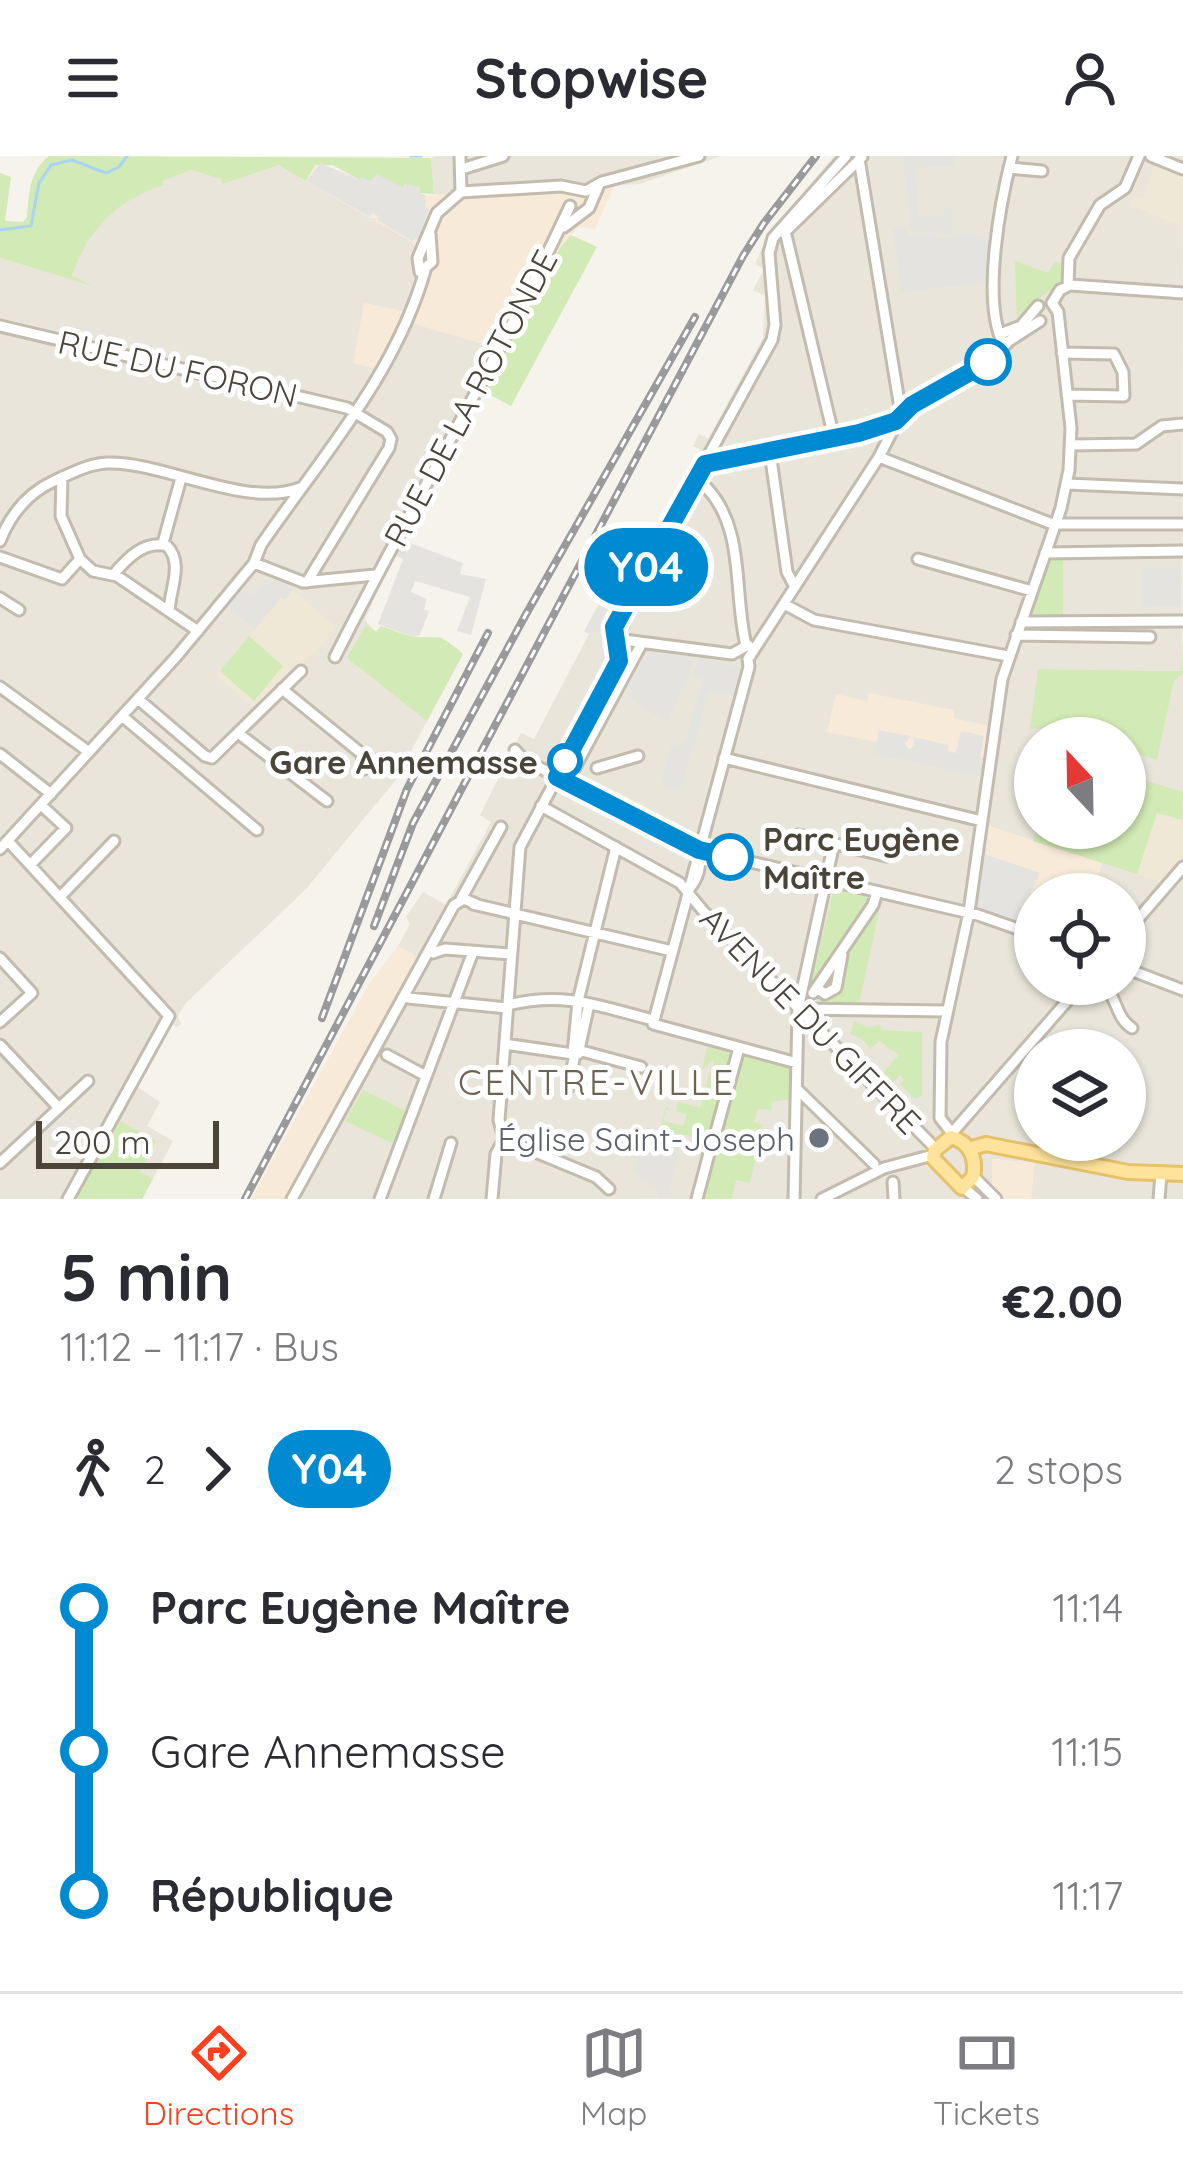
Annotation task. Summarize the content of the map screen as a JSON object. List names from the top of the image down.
{
  "streets": {
    "street": ["RUE DU FORON", "RUE DE LA ROTONDE", "AVENUE DU GIFFRE"]
  },
  "districts": ["CENTRE-VILLE"],
  "places": ["Gare Annemasse", "Parc Eugène Maître", "Église Saint-Joseph"],
  "lines": ["bus line Y04"],
  "scale_bar": "200 m",
  "north": "top",
  "page": {
    "header": "Stopwise",
    "on_map": "Y04",
    "scale": "200 m",
    "heading": ["5 min", "11:12 – 11:17 · Bus", "€2.00"],
    "legs": ["2", "Y04", "2 stops"],
    "list": [
      {
        "name": "Parc Eugène Maître",
        "value": "11:14"
      },
      {
        "name": "Gare Annemasse",
        "value": "11:15"
      },
      {
        "name": "République",
        "value": "11:17"
      }
    ],
    "tabs": ["Directions", "Map", "Tickets"]
  }
}
